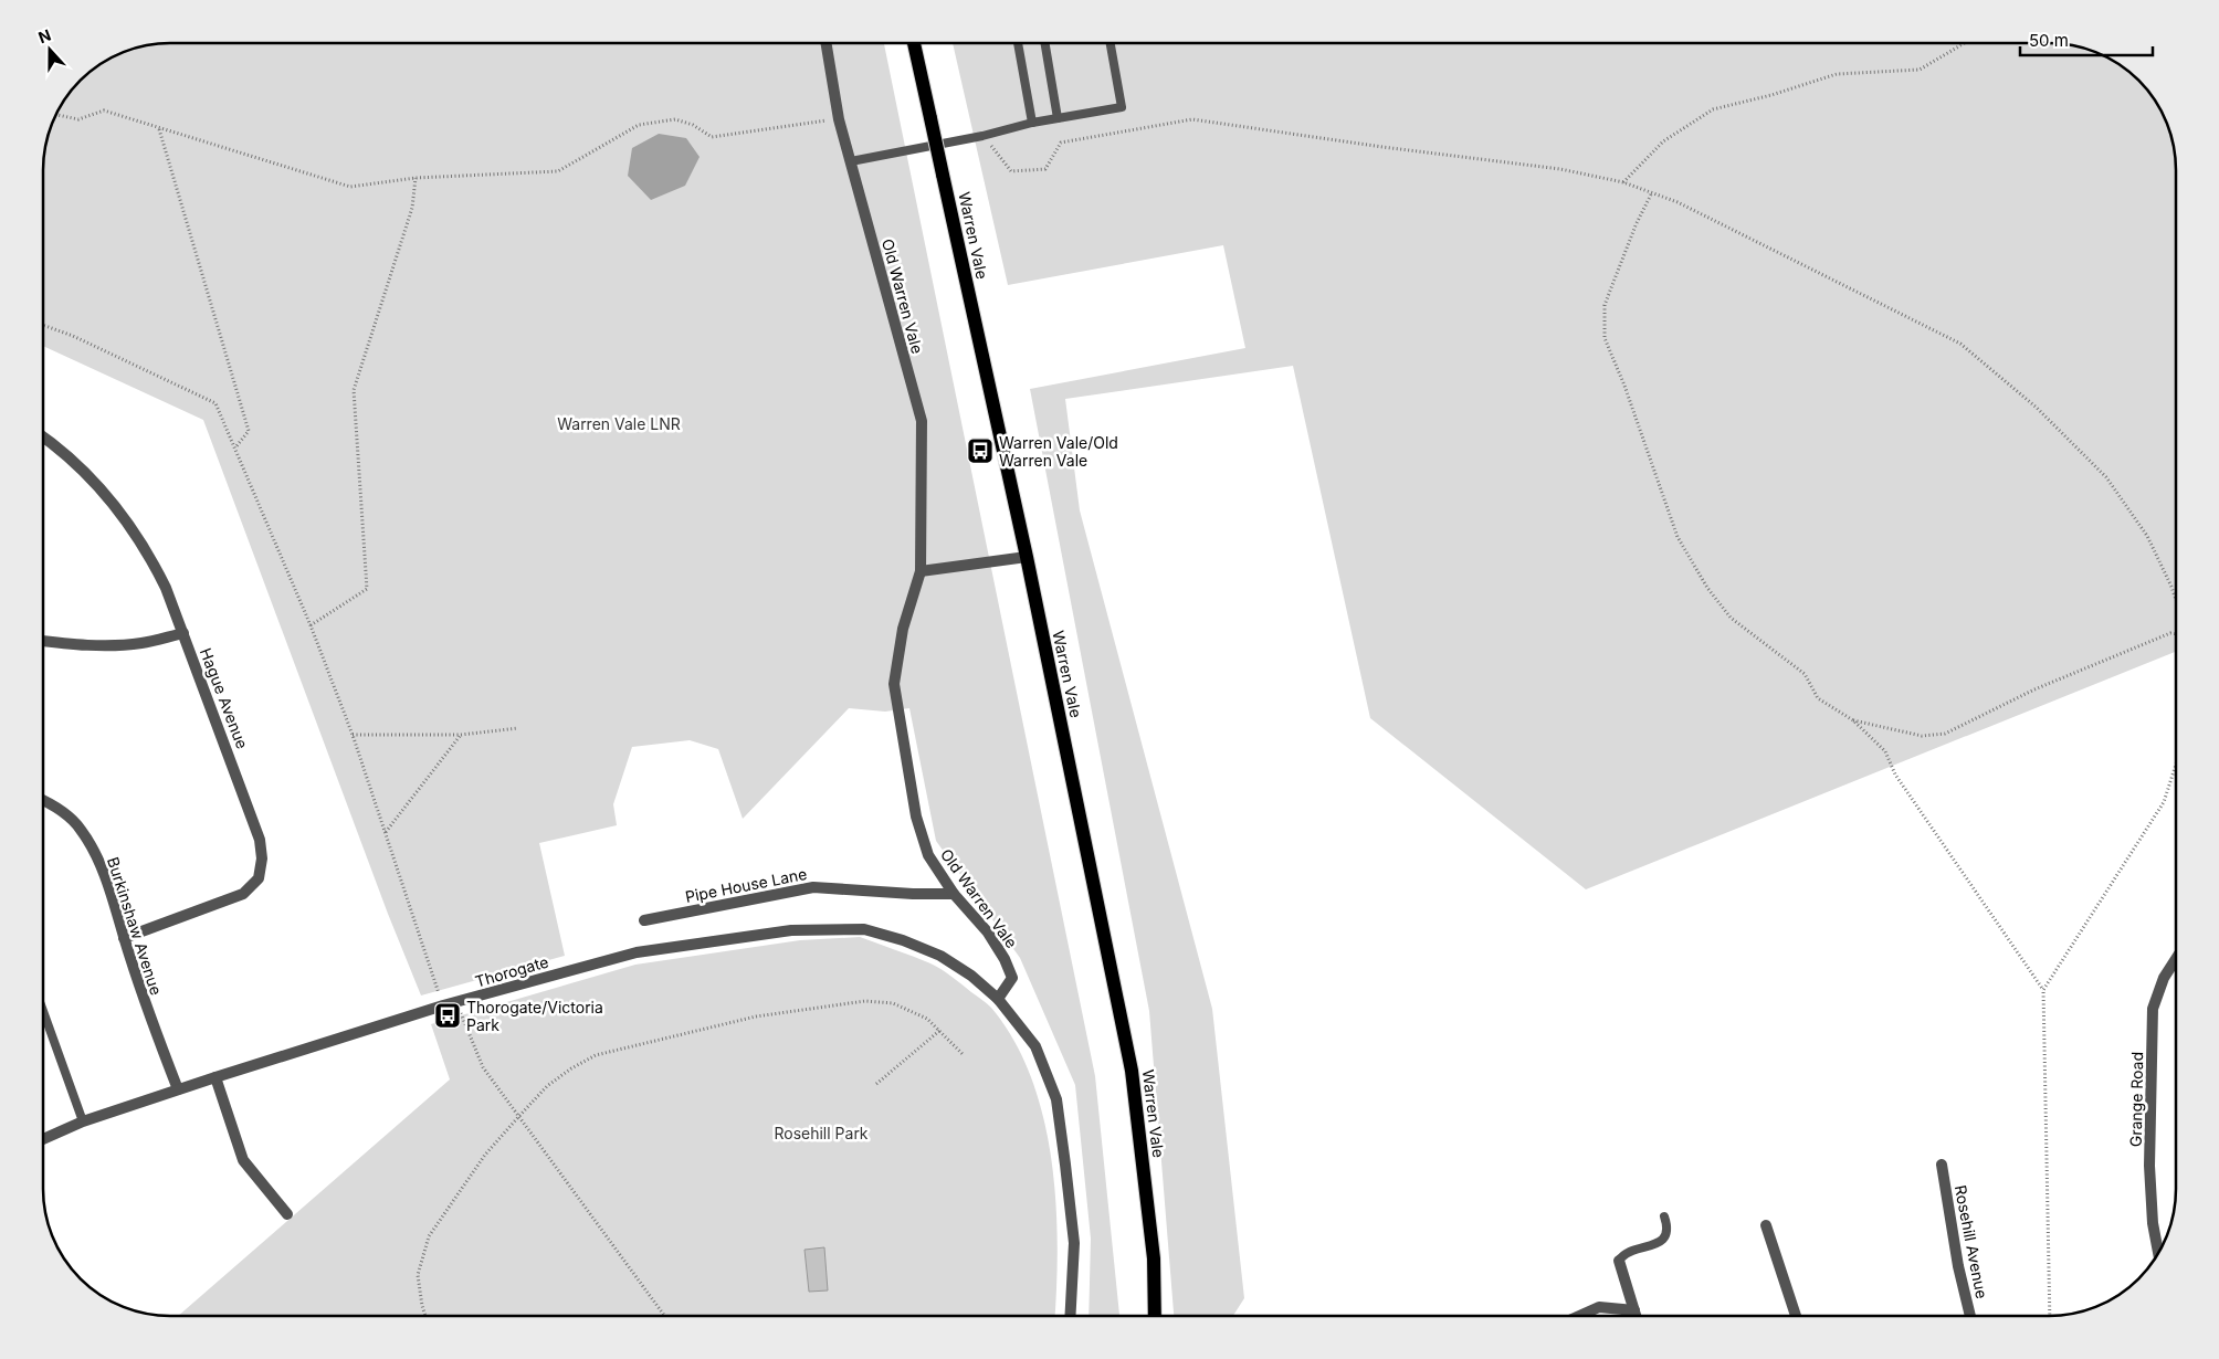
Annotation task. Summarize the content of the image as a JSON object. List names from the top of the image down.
{
  "streets": {
    "main road": ["Warren Vale"],
    "street": [
      "Old Warren Vale",
      "Hague Avenue",
      "Pipe House Lane",
      "Burkinshaw Avenue",
      "Thorogate",
      "Grange Road",
      "Rosehill Avenue"
    ]
  },
  "crossings": [
    ["Old Warren Vale", "Pipe House Lane"],
    ["Old Warren Vale", "Thorogate"],
    ["Hague Avenue", "Burkinshaw Avenue"],
    ["Burkinshaw Avenue", "Thorogate"]
  ],
  "parks": ["Warren Vale LNR", "Rosehill Park"],
  "places": {
    "bus stop": ["Warren Vale/Old Warren Vale", "Thorogate/Victoria Park"]
  },
  "scale_bar": "50 m",
  "north": "top"
}
